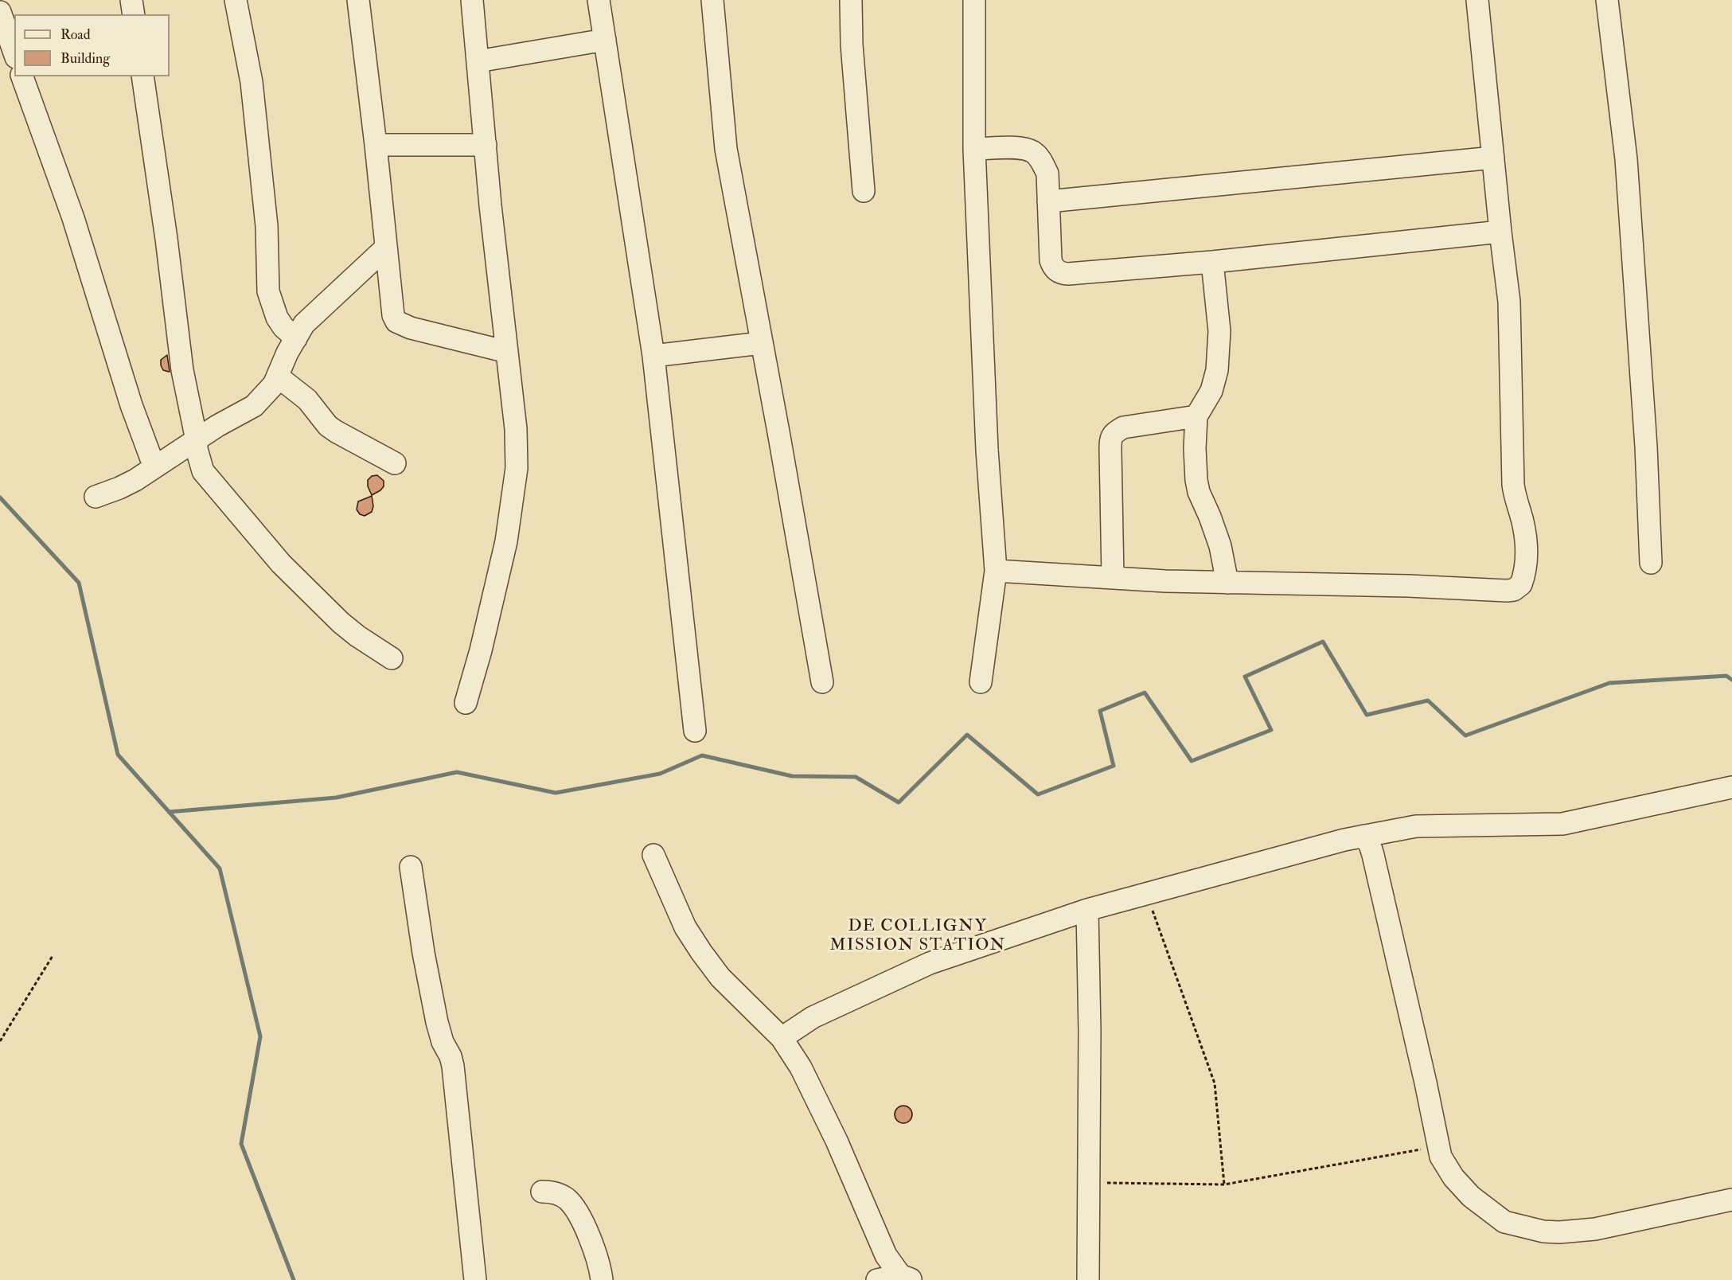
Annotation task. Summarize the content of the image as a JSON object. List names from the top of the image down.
{
  "districts": ["DE COLLIGNY MISSION STATION"],
  "legend": ["Road", "Building"]
}
